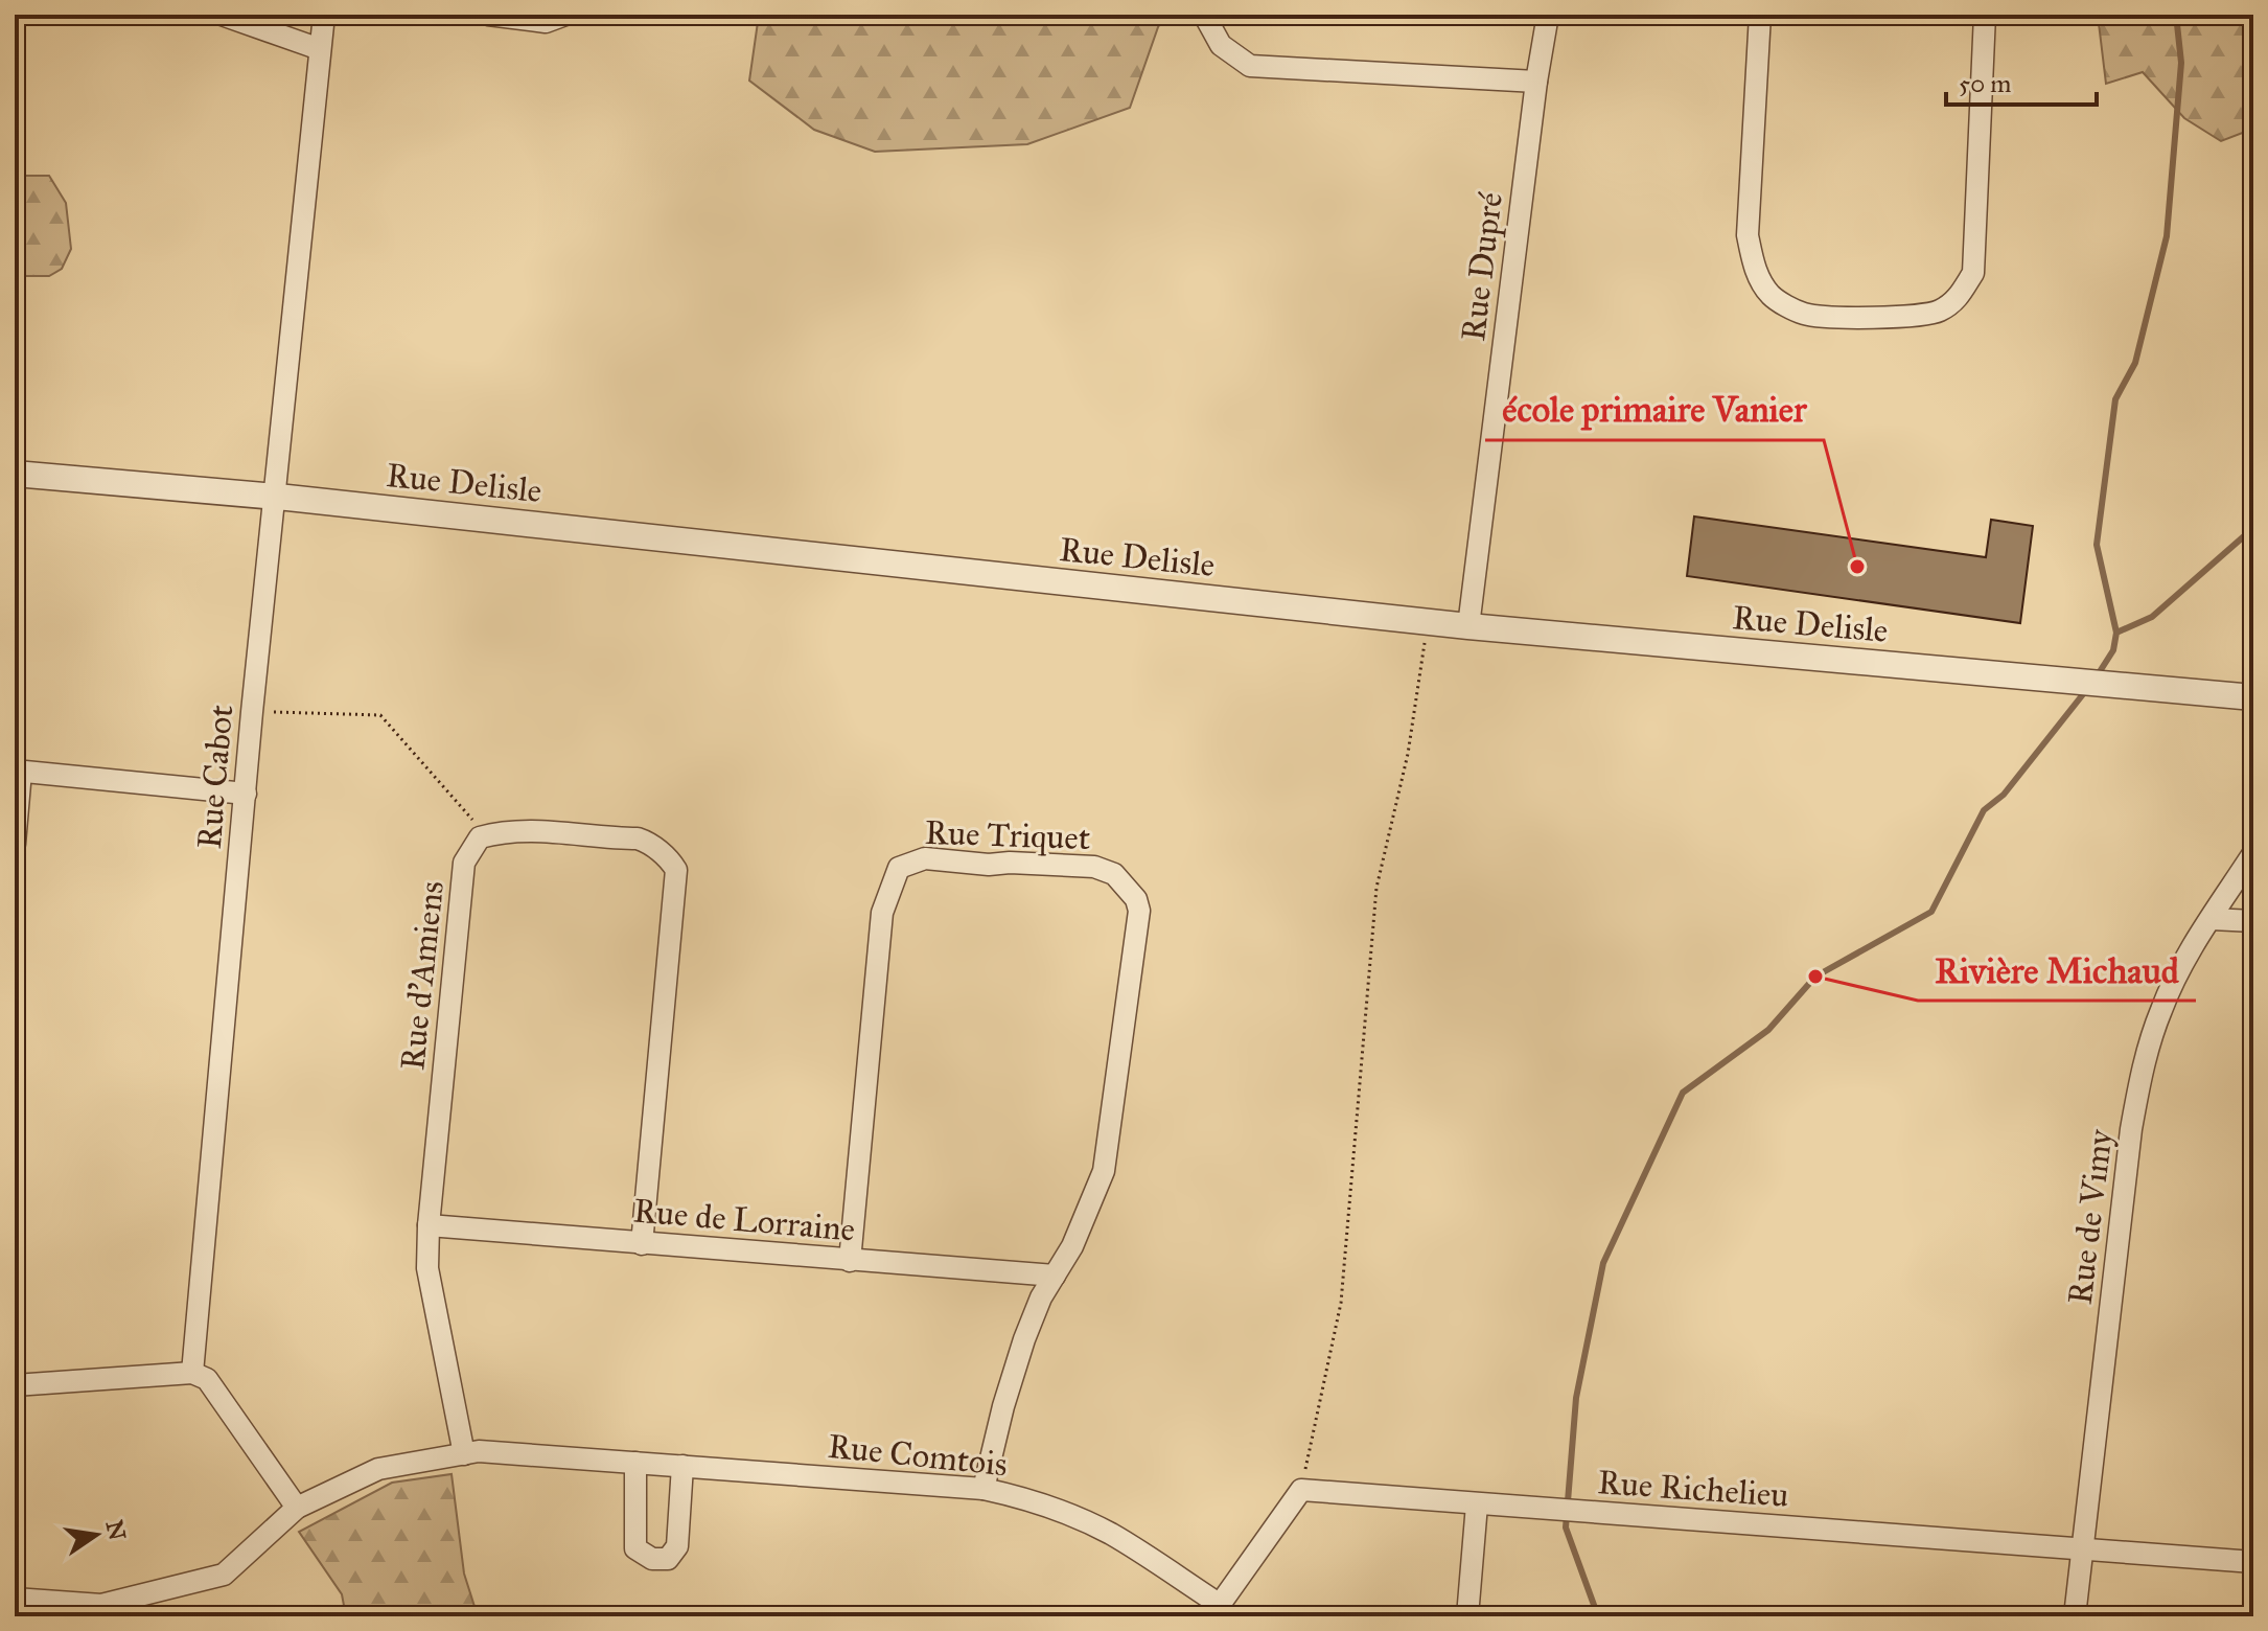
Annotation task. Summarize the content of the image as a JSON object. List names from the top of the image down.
{
  "streets": {
    "street": [
      "Rue Dupré",
      "Rue Delisle",
      "Rue Cabot",
      "Rue Triquet",
      "Rue d'Amiens",
      "Rue de Vimy",
      "Rue de Lorraine",
      "Rue Comtois",
      "Rue Richelieu"
    ]
  },
  "crossings": [
    ["Rue Dupré", "Rue Delisle"],
    ["Rue Delisle", "Rue Cabot"],
    ["Rue Triquet", "Rue de Lorraine"],
    ["Rue Triquet", "Rue Comtois"],
    ["Rue d'Amiens", "Rue de Lorraine"],
    ["Rue d'Amiens", "Rue Comtois"],
    ["Rue de Vimy", "Rue Richelieu"]
  ],
  "places": ["école primaire Vanier", "Rivière Michaud"],
  "scale_bar": "50 m",
  "north": "right"
}
